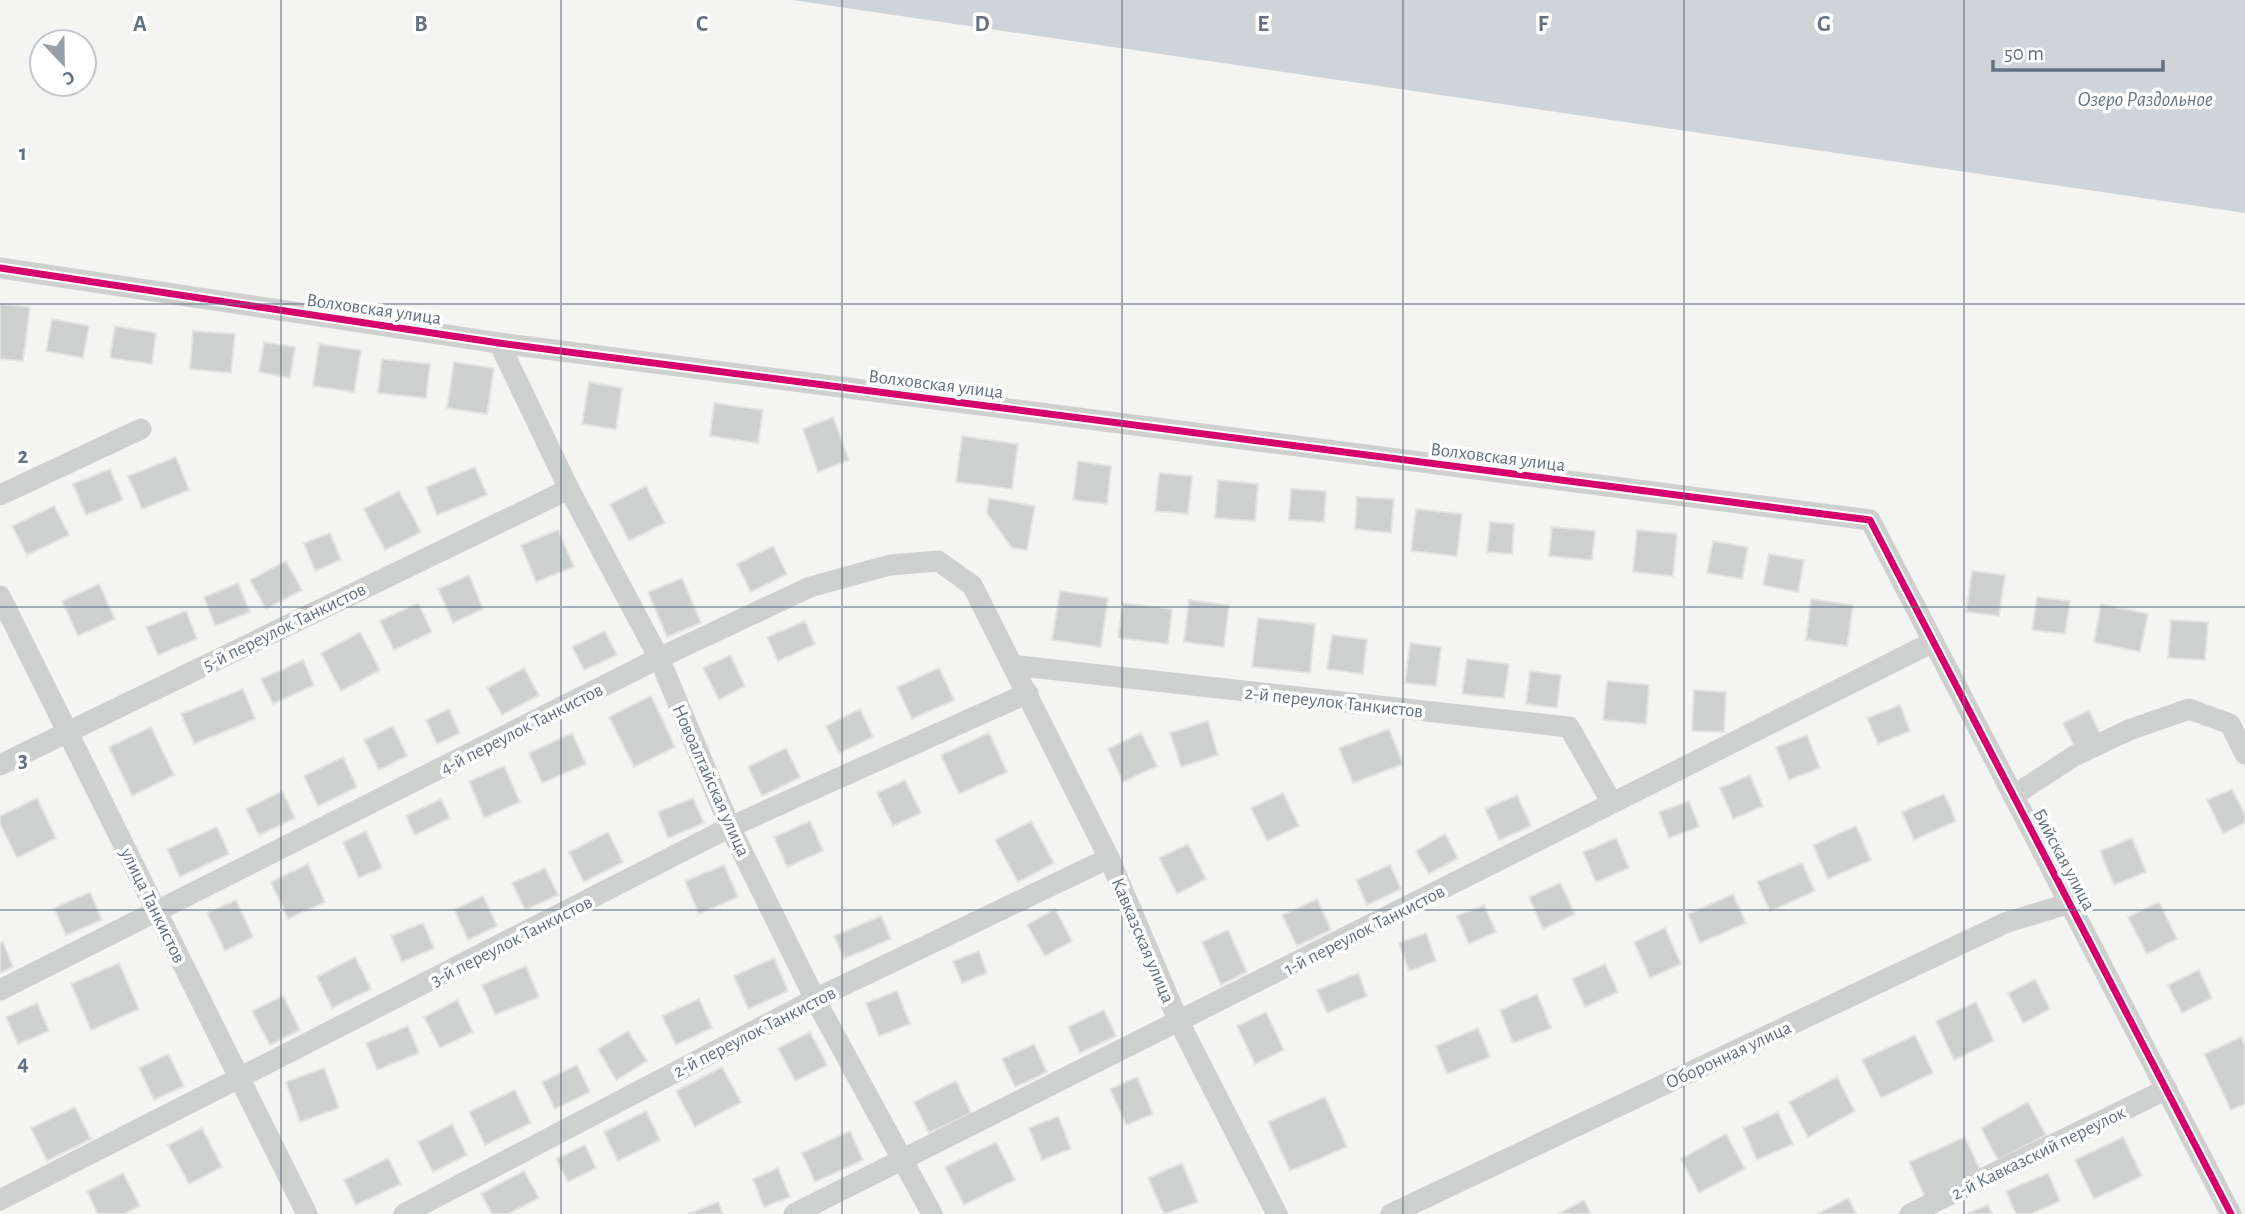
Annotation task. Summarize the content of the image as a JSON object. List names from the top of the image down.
{
  "streets": {
    "street": [
      "Волховская улица",
      "5-й переулок Танкистов",
      "2-й переулок Танкистов",
      "4-й переулок Танкистов",
      "Новоалтайская улица",
      "Бийская улица",
      "улица Танкистов",
      "1-й переулок Танкистов",
      "3-й переулок Танкистов",
      "Кавказская улица",
      "Оборонная улица",
      "2-й Кавказский переулок"
    ]
  },
  "crossings": [
    ["Волховская улица", "Новоалтайская улица"],
    ["Волховская улица", "Бийская улица"],
    ["5-й переулок Танкистов", "Новоалтайская улица"],
    ["5-й переулок Танкистов", "улица Танкистов"],
    ["2-й переулок Танкистов", "4-й переулок Танкистов"],
    ["2-й переулок Танкистов", "Новоалтайская улица"],
    ["2-й переулок Танкистов", "1-й переулок Танкистов"],
    ["2-й переулок Танкистов", "Кавказская улица"],
    ["4-й переулок Танкистов", "Новоалтайская улица"],
    ["4-й переулок Танкистов", "улица Танкистов"],
    ["4-й переулок Танкистов", "Кавказская улица"],
    ["Новоалтайская улица", "1-й переулок Танкистов"],
    ["Новоалтайская улица", "3-й переулок Танкистов"],
    ["Бийская улица", "1-й переулок Танкистов"],
    ["Бийская улица", "Оборонная улица"],
    ["Бийская улица", "2-й Кавказский переулок"],
    ["улица Танкистов", "3-й переулок Танкистов"],
    ["1-й переулок Танкистов", "Кавказская улица"],
    ["3-й переулок Танкистов", "Кавказская улица"]
  ],
  "water": ["Озеро Раздольное"],
  "scale_bar": "50 m",
  "north": "bottom",
  "grid": {
    "columns": [
      "A",
      "B",
      "C",
      "D",
      "E",
      "F",
      "G"
    ],
    "rows": [
      "1",
      "2",
      "3",
      "4"
    ]
  }
}
